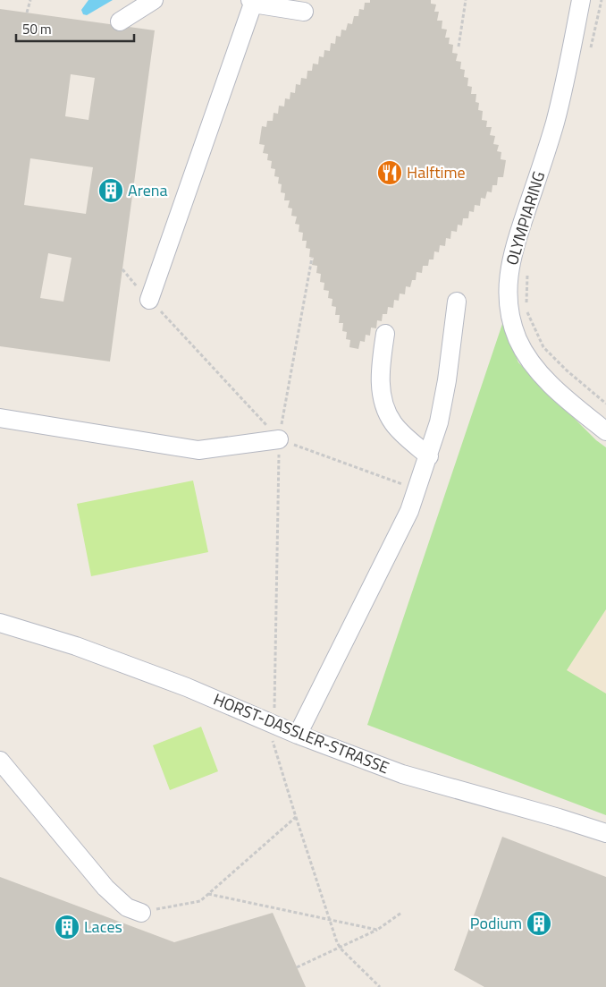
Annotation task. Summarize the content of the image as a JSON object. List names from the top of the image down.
{
  "streets": {
    "street": ["OLYMPIARING", "HORST-DASSLER-STRASSE"]
  },
  "places": {
    "restaurant": ["Halftime"],
    "building": ["Arena", "Podium", "Laces"]
  },
  "scale_bar": "50 m"
}
